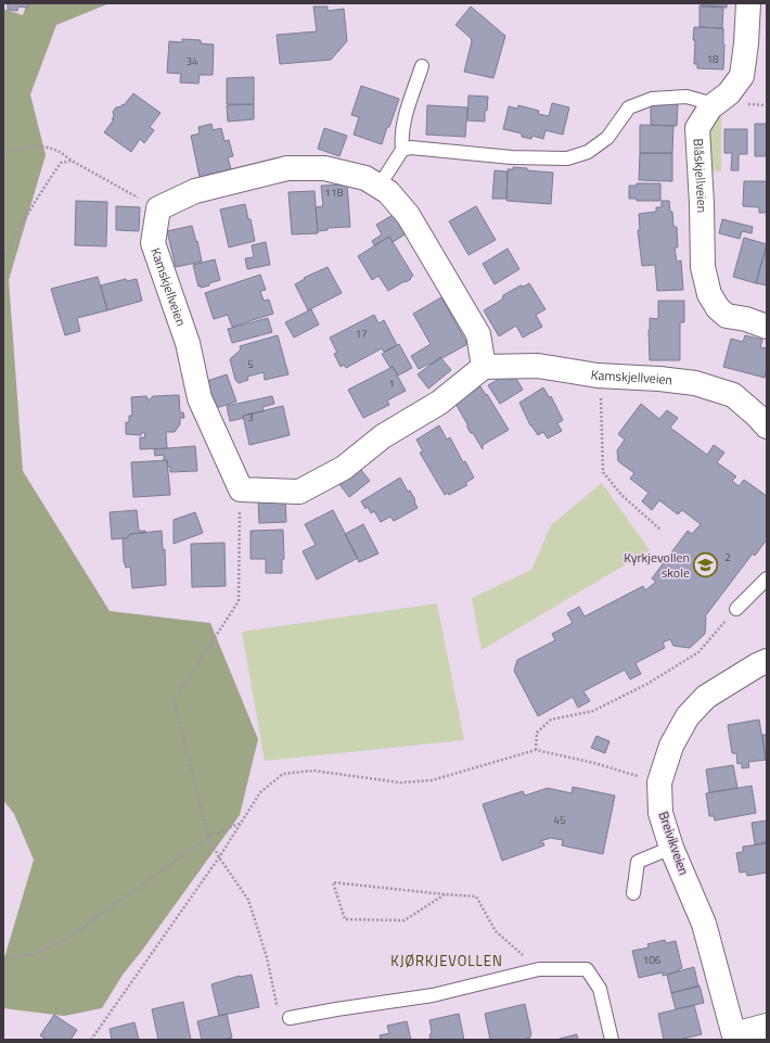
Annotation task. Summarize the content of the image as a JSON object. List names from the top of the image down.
{
  "streets": {
    "street": ["Blåskjellveien", "Kamskjellveien", "Breivikveien"]
  },
  "districts": ["KJØRKJEVOLLEN"],
  "places": {
    "school or university": ["Kyrkjevollen skole"]
  },
  "house_numbers": [
    "18",
    "34",
    "11B",
    "17",
    "5",
    "1",
    "3",
    "2",
    "45",
    "106"
  ]
}
